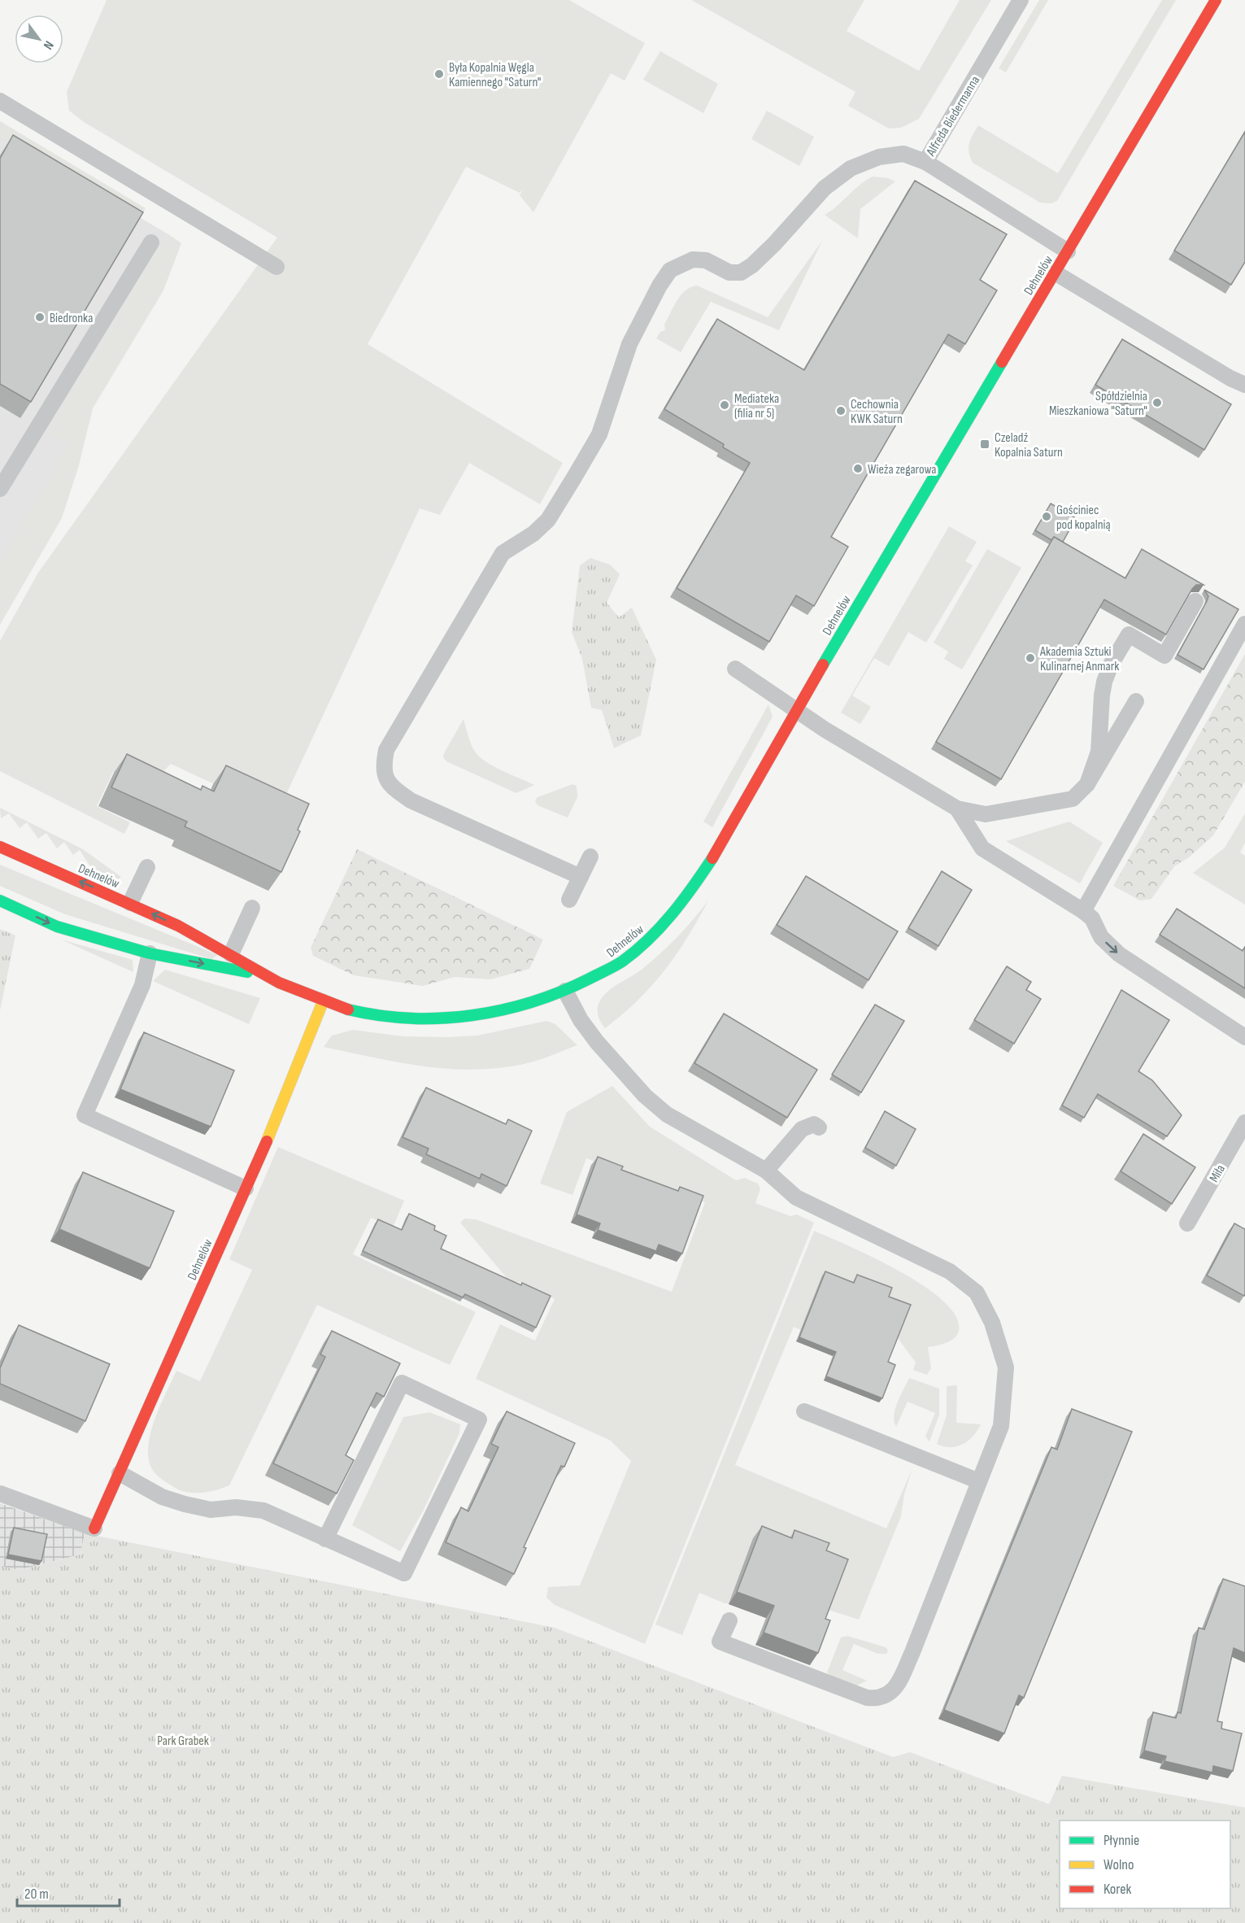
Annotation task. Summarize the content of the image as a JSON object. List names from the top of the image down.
{
  "streets": {
    "street": ["Dehnelów"],
    "lane": ["Alfreda Biedermanna", "Miła"]
  },
  "crossings": [
    ["Alfreda Biedermanna", "Dehnelów"]
  ],
  "parks": ["Park Grabek"],
  "places": {
    "other": [
      "Była Kopalnia Węgla Kamiennego \"Saturn\"",
      "Biedronka",
      "Spółdzielnia Mieszkaniowa \"Saturn\"",
      "Mediateka (filia nr 5)",
      "Cechownia KWK Saturn",
      "Wieża zegarowa",
      "Gościniec pod kopalnią",
      "Akademia Sztuki Kulinarnej Anmark"
    ],
    "transit": ["Czeladź Kopalnia Saturn"]
  },
  "legend": ["Płynnie", "Wolno", "Korek"],
  "scale_bar": "20 m",
  "north": "bottom right"
}
